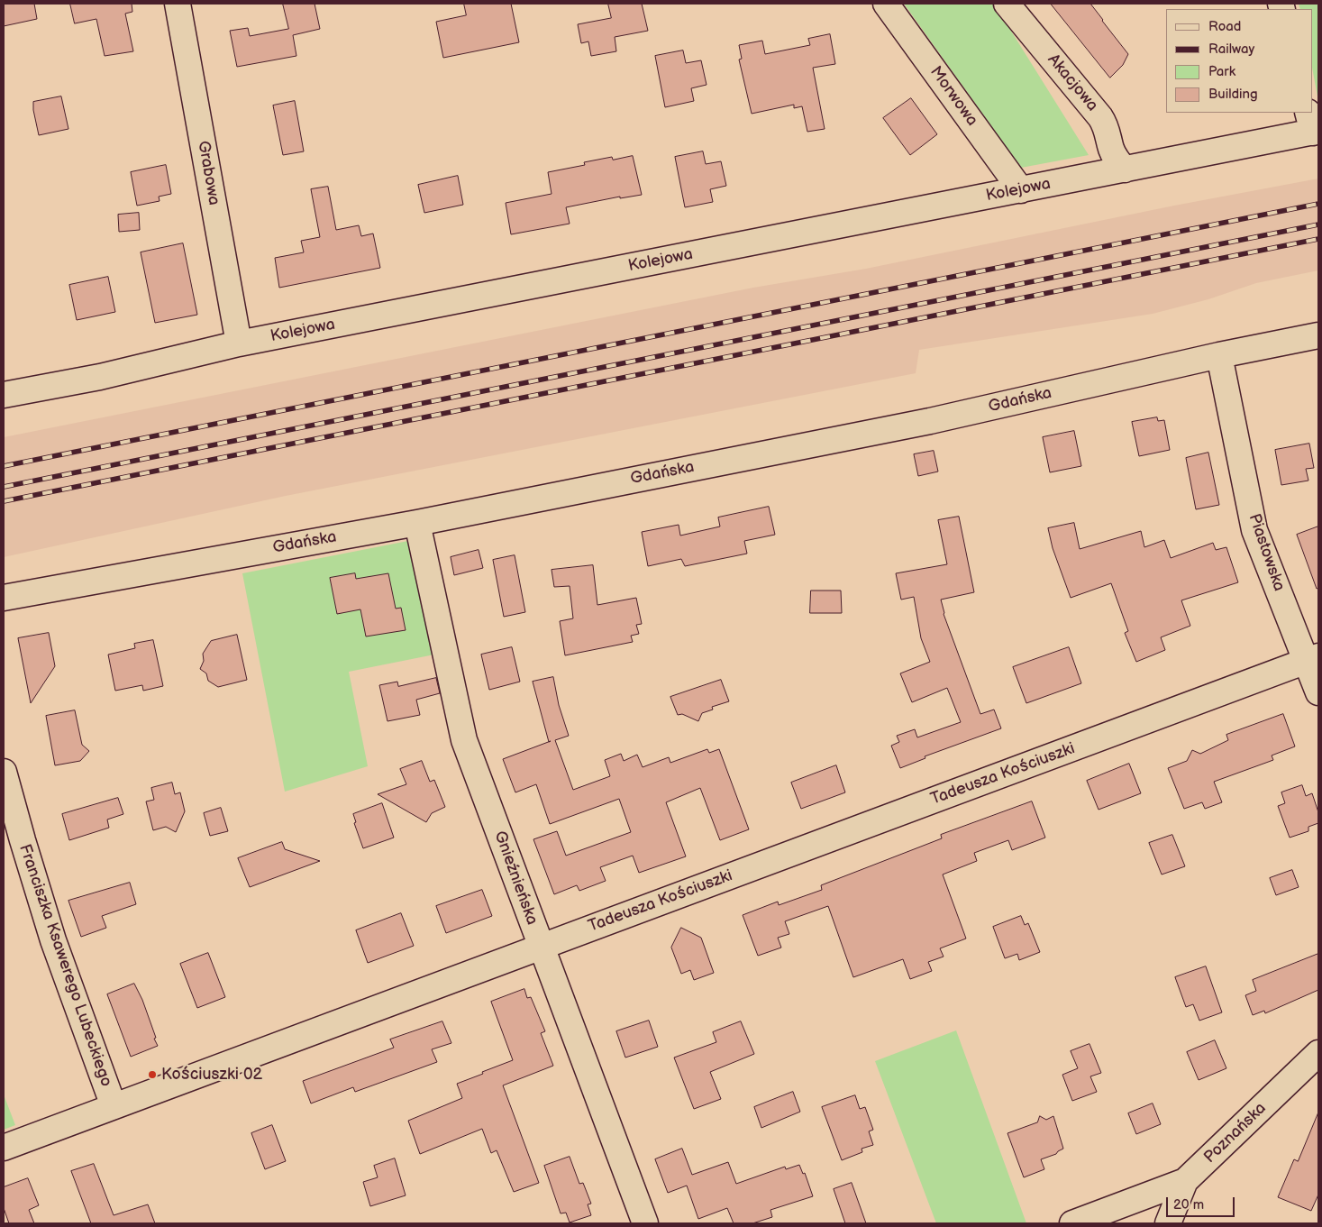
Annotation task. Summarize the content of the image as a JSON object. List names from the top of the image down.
{
  "streets": {
    "street": [
      "Akacjowa",
      "Morwowa",
      "Grabowa",
      "Kolejowa",
      "Gdańska",
      "Piastowska",
      "Tadeusza Kościuszki",
      "Gnieźnieńska",
      "Franciszka Ksawerego Lubeckiego",
      "Poznańska"
    ]
  },
  "crossings": [
    ["Akacjowa", "Kolejowa"],
    ["Morwowa", "Kolejowa"],
    ["Grabowa", "Kolejowa"],
    ["Gdańska", "Piastowska"],
    ["Gdańska", "Gnieźnieńska"],
    ["Piastowska", "Tadeusza Kościuszki"],
    ["Tadeusza Kościuszki", "Gnieźnieńska"],
    ["Tadeusza Kościuszki", "Franciszka Ksawerego Lubeckiego"]
  ],
  "places": ["Kościuszki 02"],
  "legend": [
    "Road",
    "Railway",
    "Park",
    "Building"
  ],
  "scale_bar": "20 m"
}
